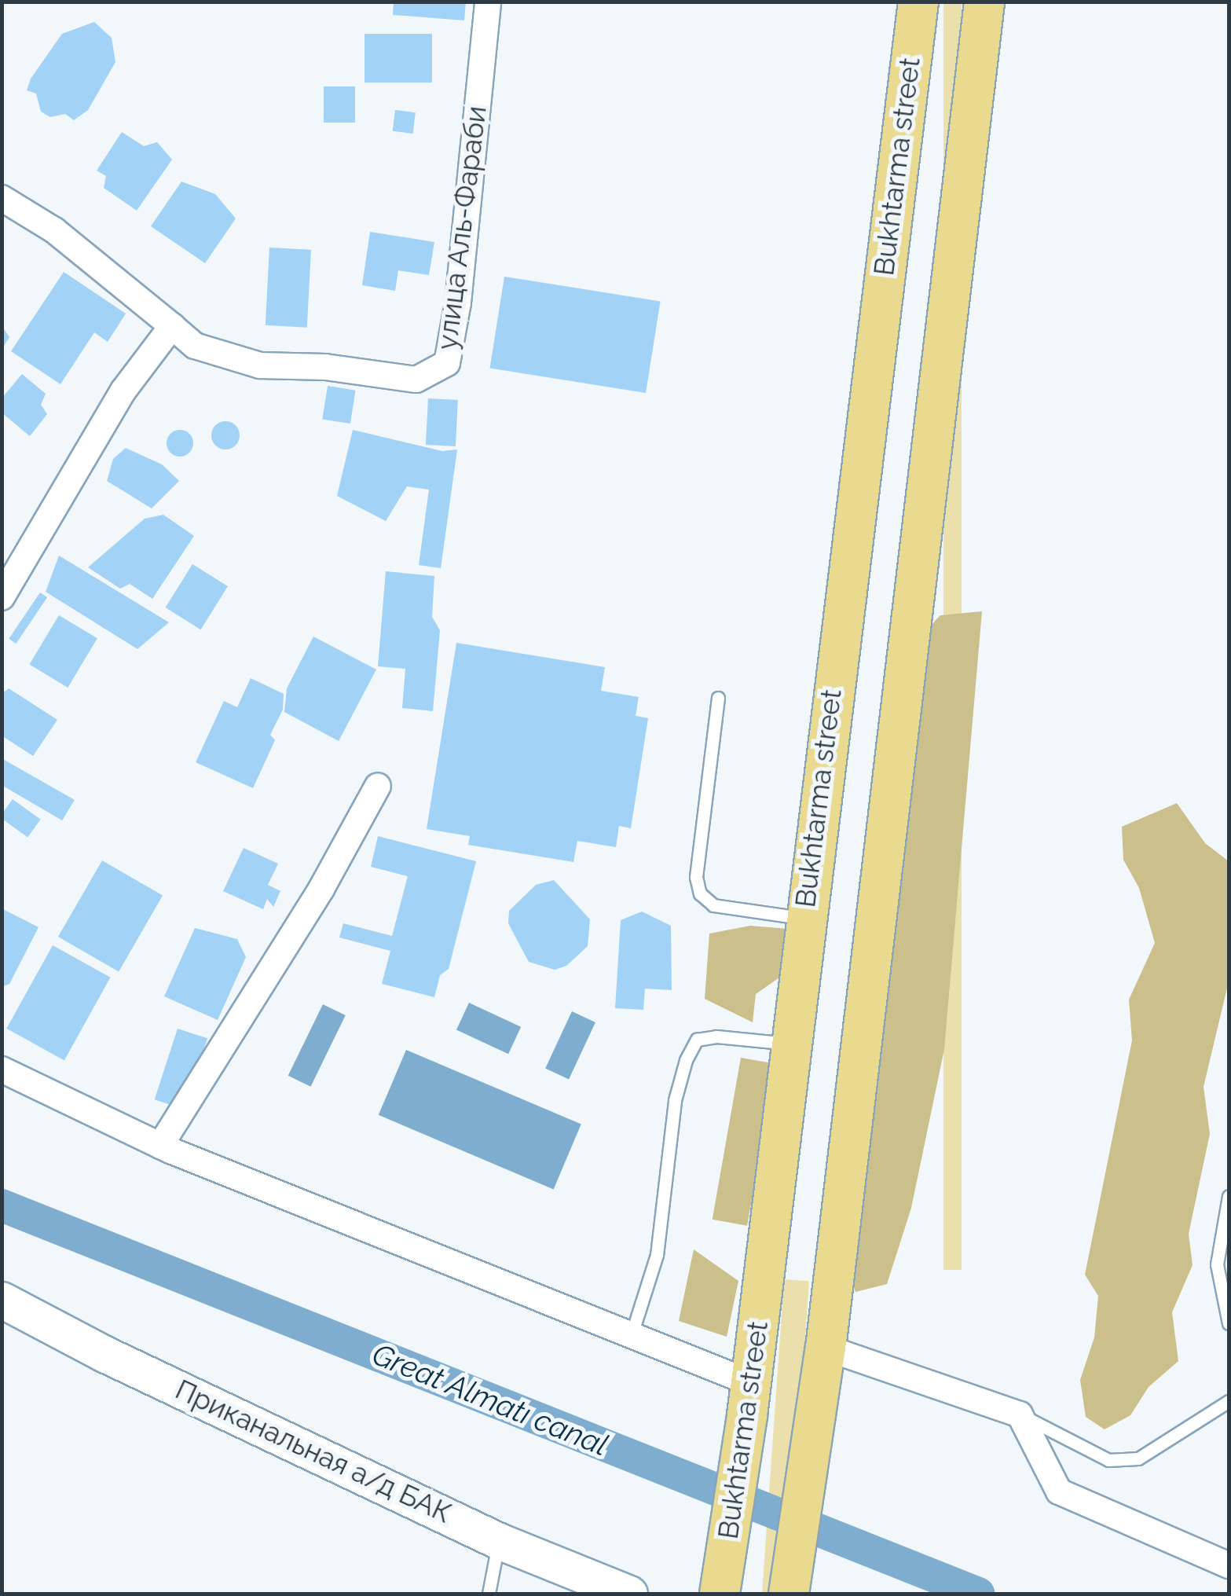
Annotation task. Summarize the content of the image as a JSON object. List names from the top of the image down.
{
  "streets": {
    "main road": ["Bukhtarma street", "Приканальная а/д БАК"],
    "street": ["улица Аль-Фараби"]
  },
  "water": ["Great Almatı canal"]
}
